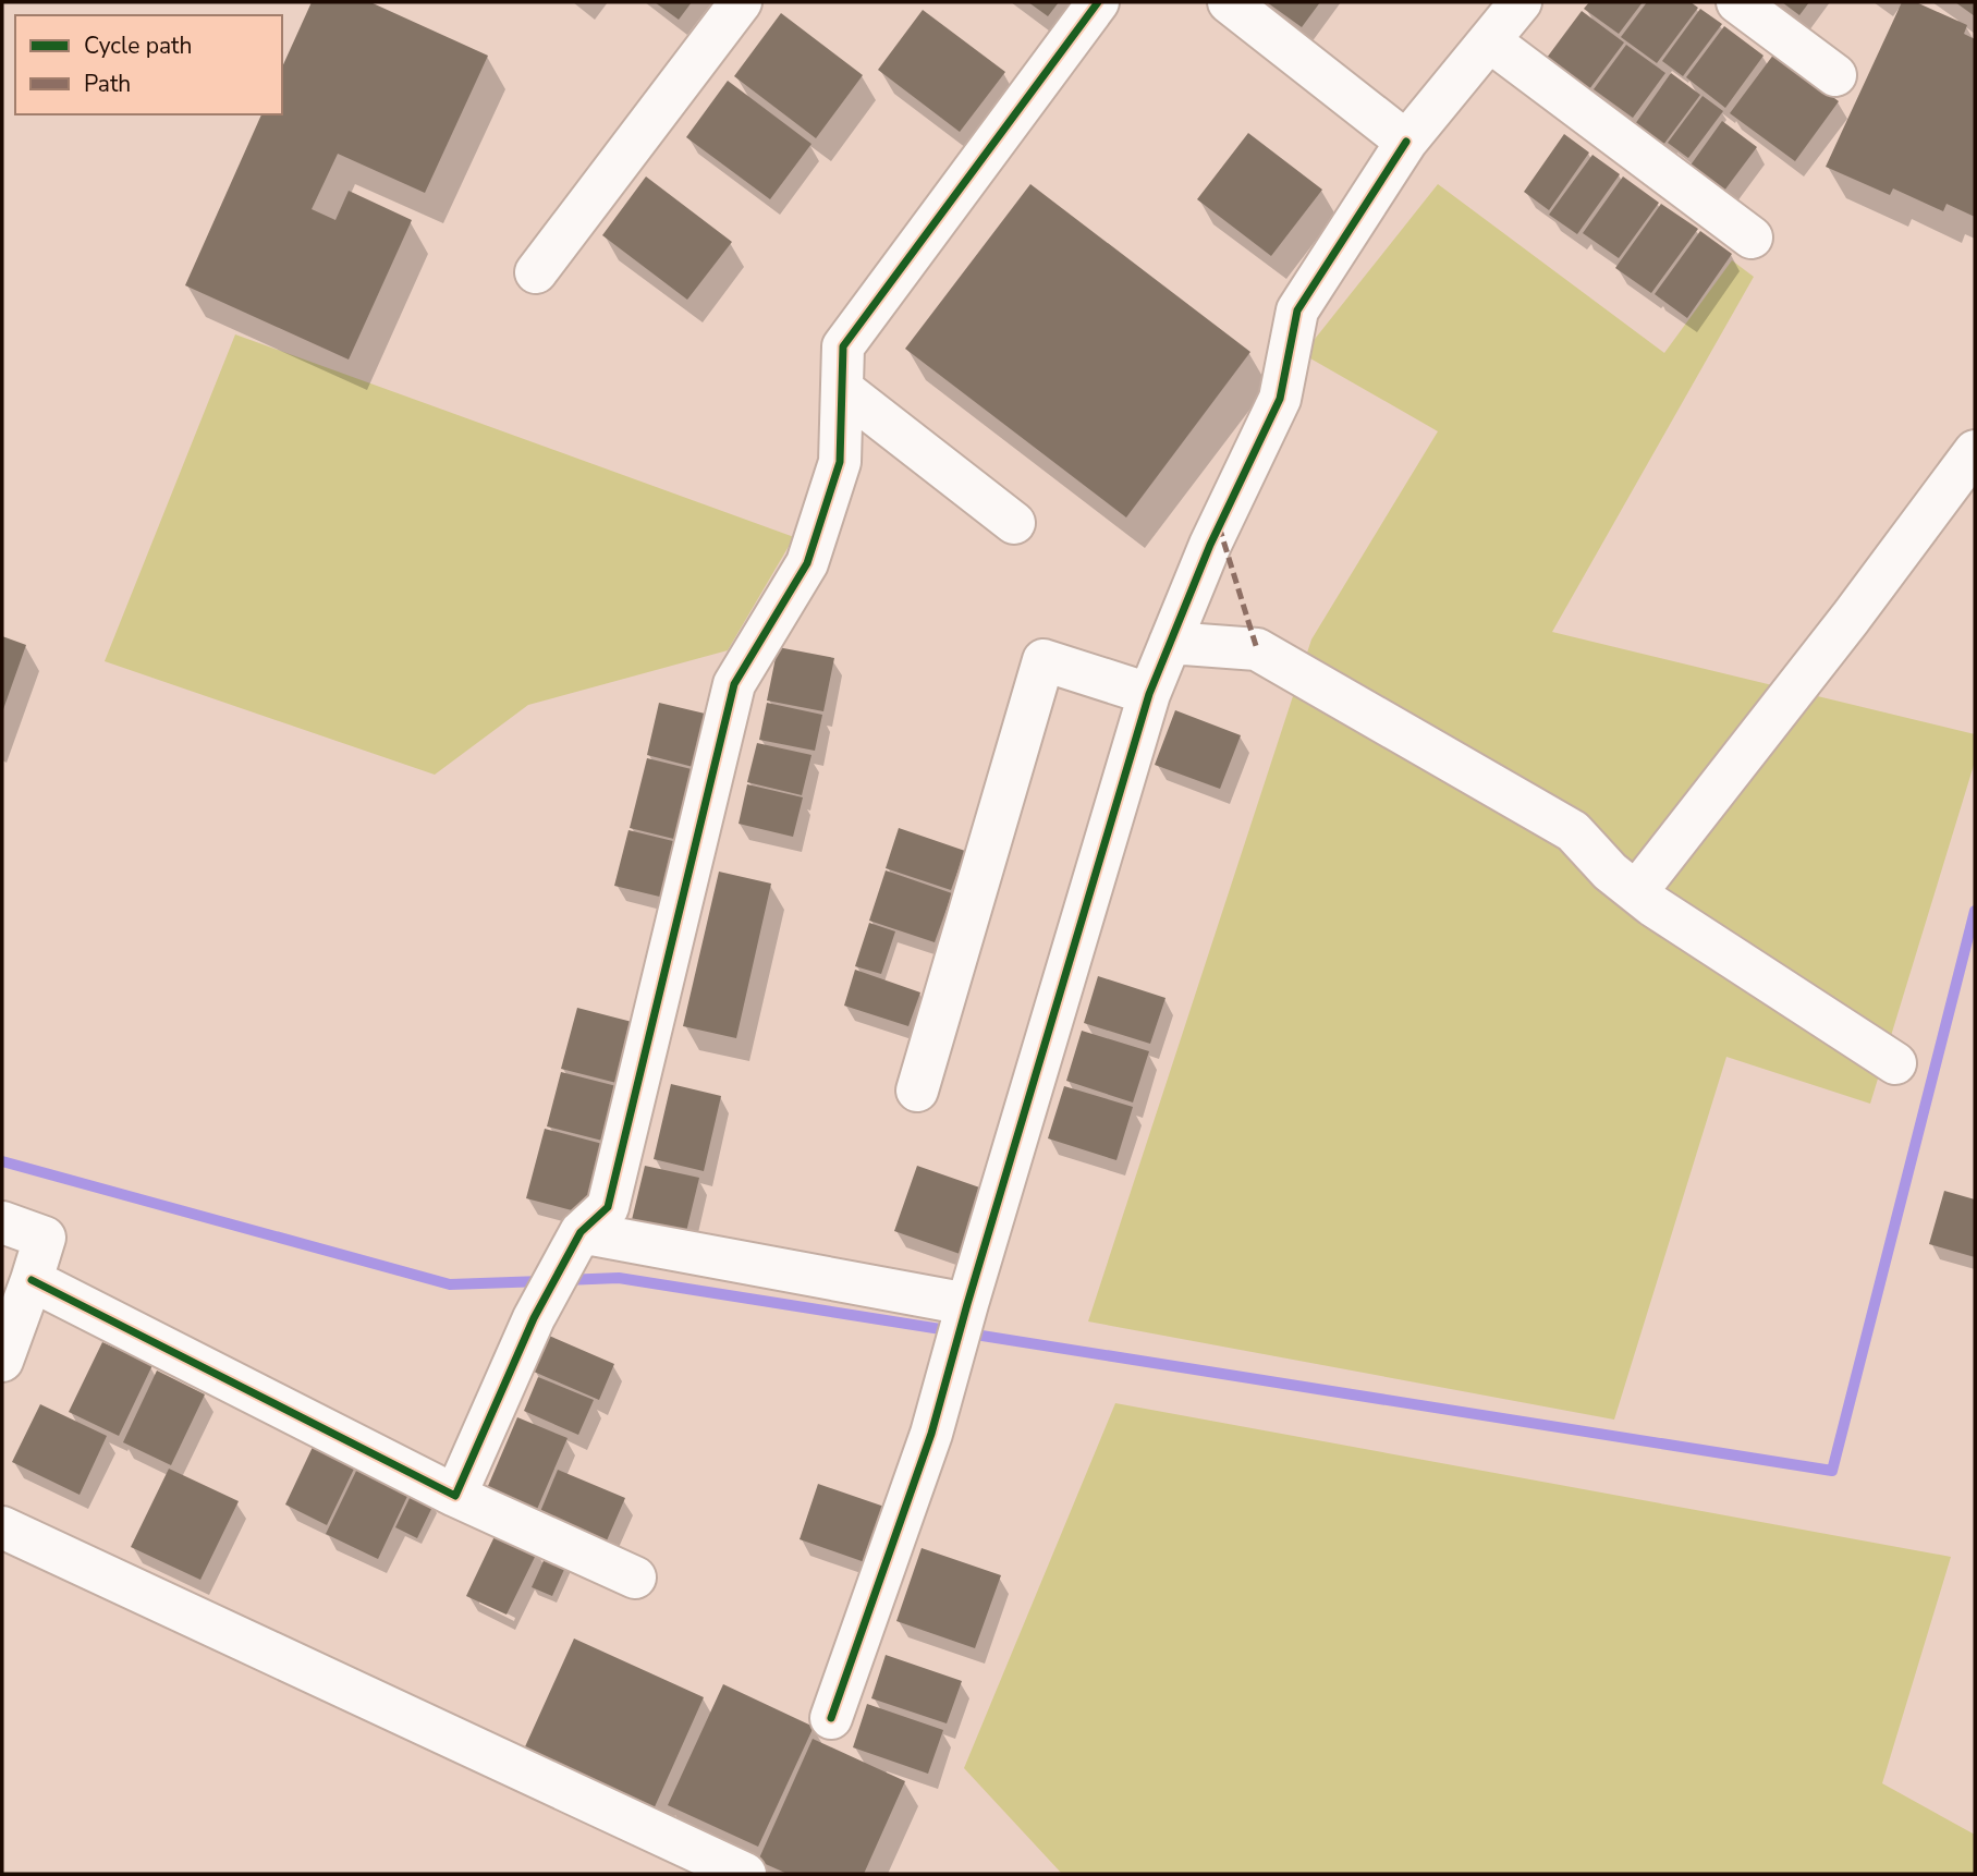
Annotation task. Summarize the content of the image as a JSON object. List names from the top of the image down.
{
  "legend": ["Cycle path", "Path"]
}
